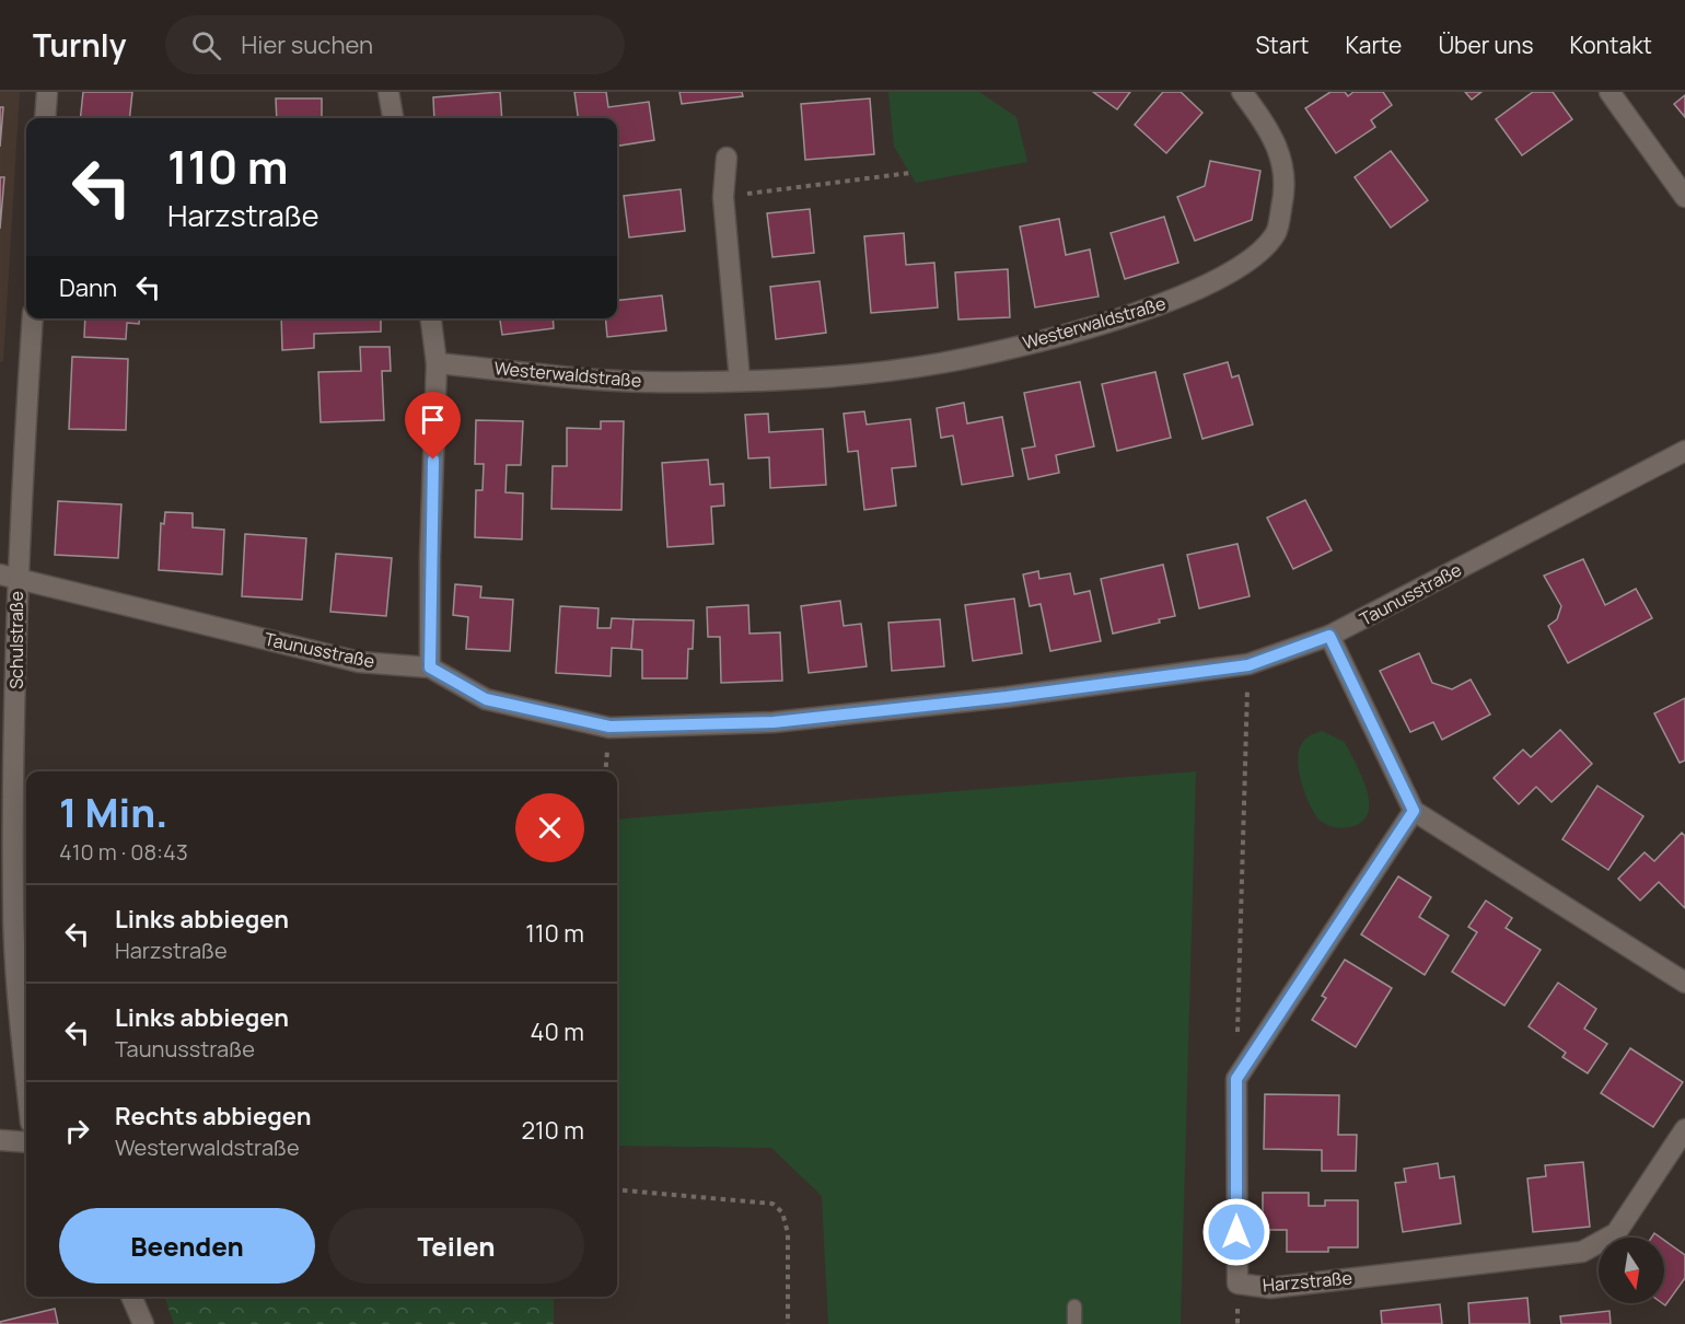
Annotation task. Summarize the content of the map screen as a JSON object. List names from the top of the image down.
{
  "streets": {
    "street": [
      "Westerwaldstraße",
      "Taunusstraße",
      "Schulstraße",
      "Harzstraße"
    ]
  },
  "crossings": [
    ["Taunusstraße", "Schulstraße"]
  ],
  "north": "bottom",
  "page": {
    "header": "Turnly",
    "search": "Hier suchen",
    "nav": [
      "Start",
      "Karte",
      "Über uns",
      "Kontakt"
    ],
    "turn": ["110 m", "Harzstraße"],
    "then": "Dann",
    "heading": ["1 Min.", "410 m · 08:43"],
    "list": [
      {
        "name": "Links abbiegen",
        "note": "Harzstraße",
        "value": "110 m"
      },
      {
        "name": "Links abbiegen",
        "note": "Taunusstraße",
        "value": "40 m"
      },
      {
        "name": "Rechts abbiegen",
        "note": "Westerwaldstraße",
        "value": "210 m"
      }
    ],
    "buttons": ["Beenden", "Teilen"]
  }
}
